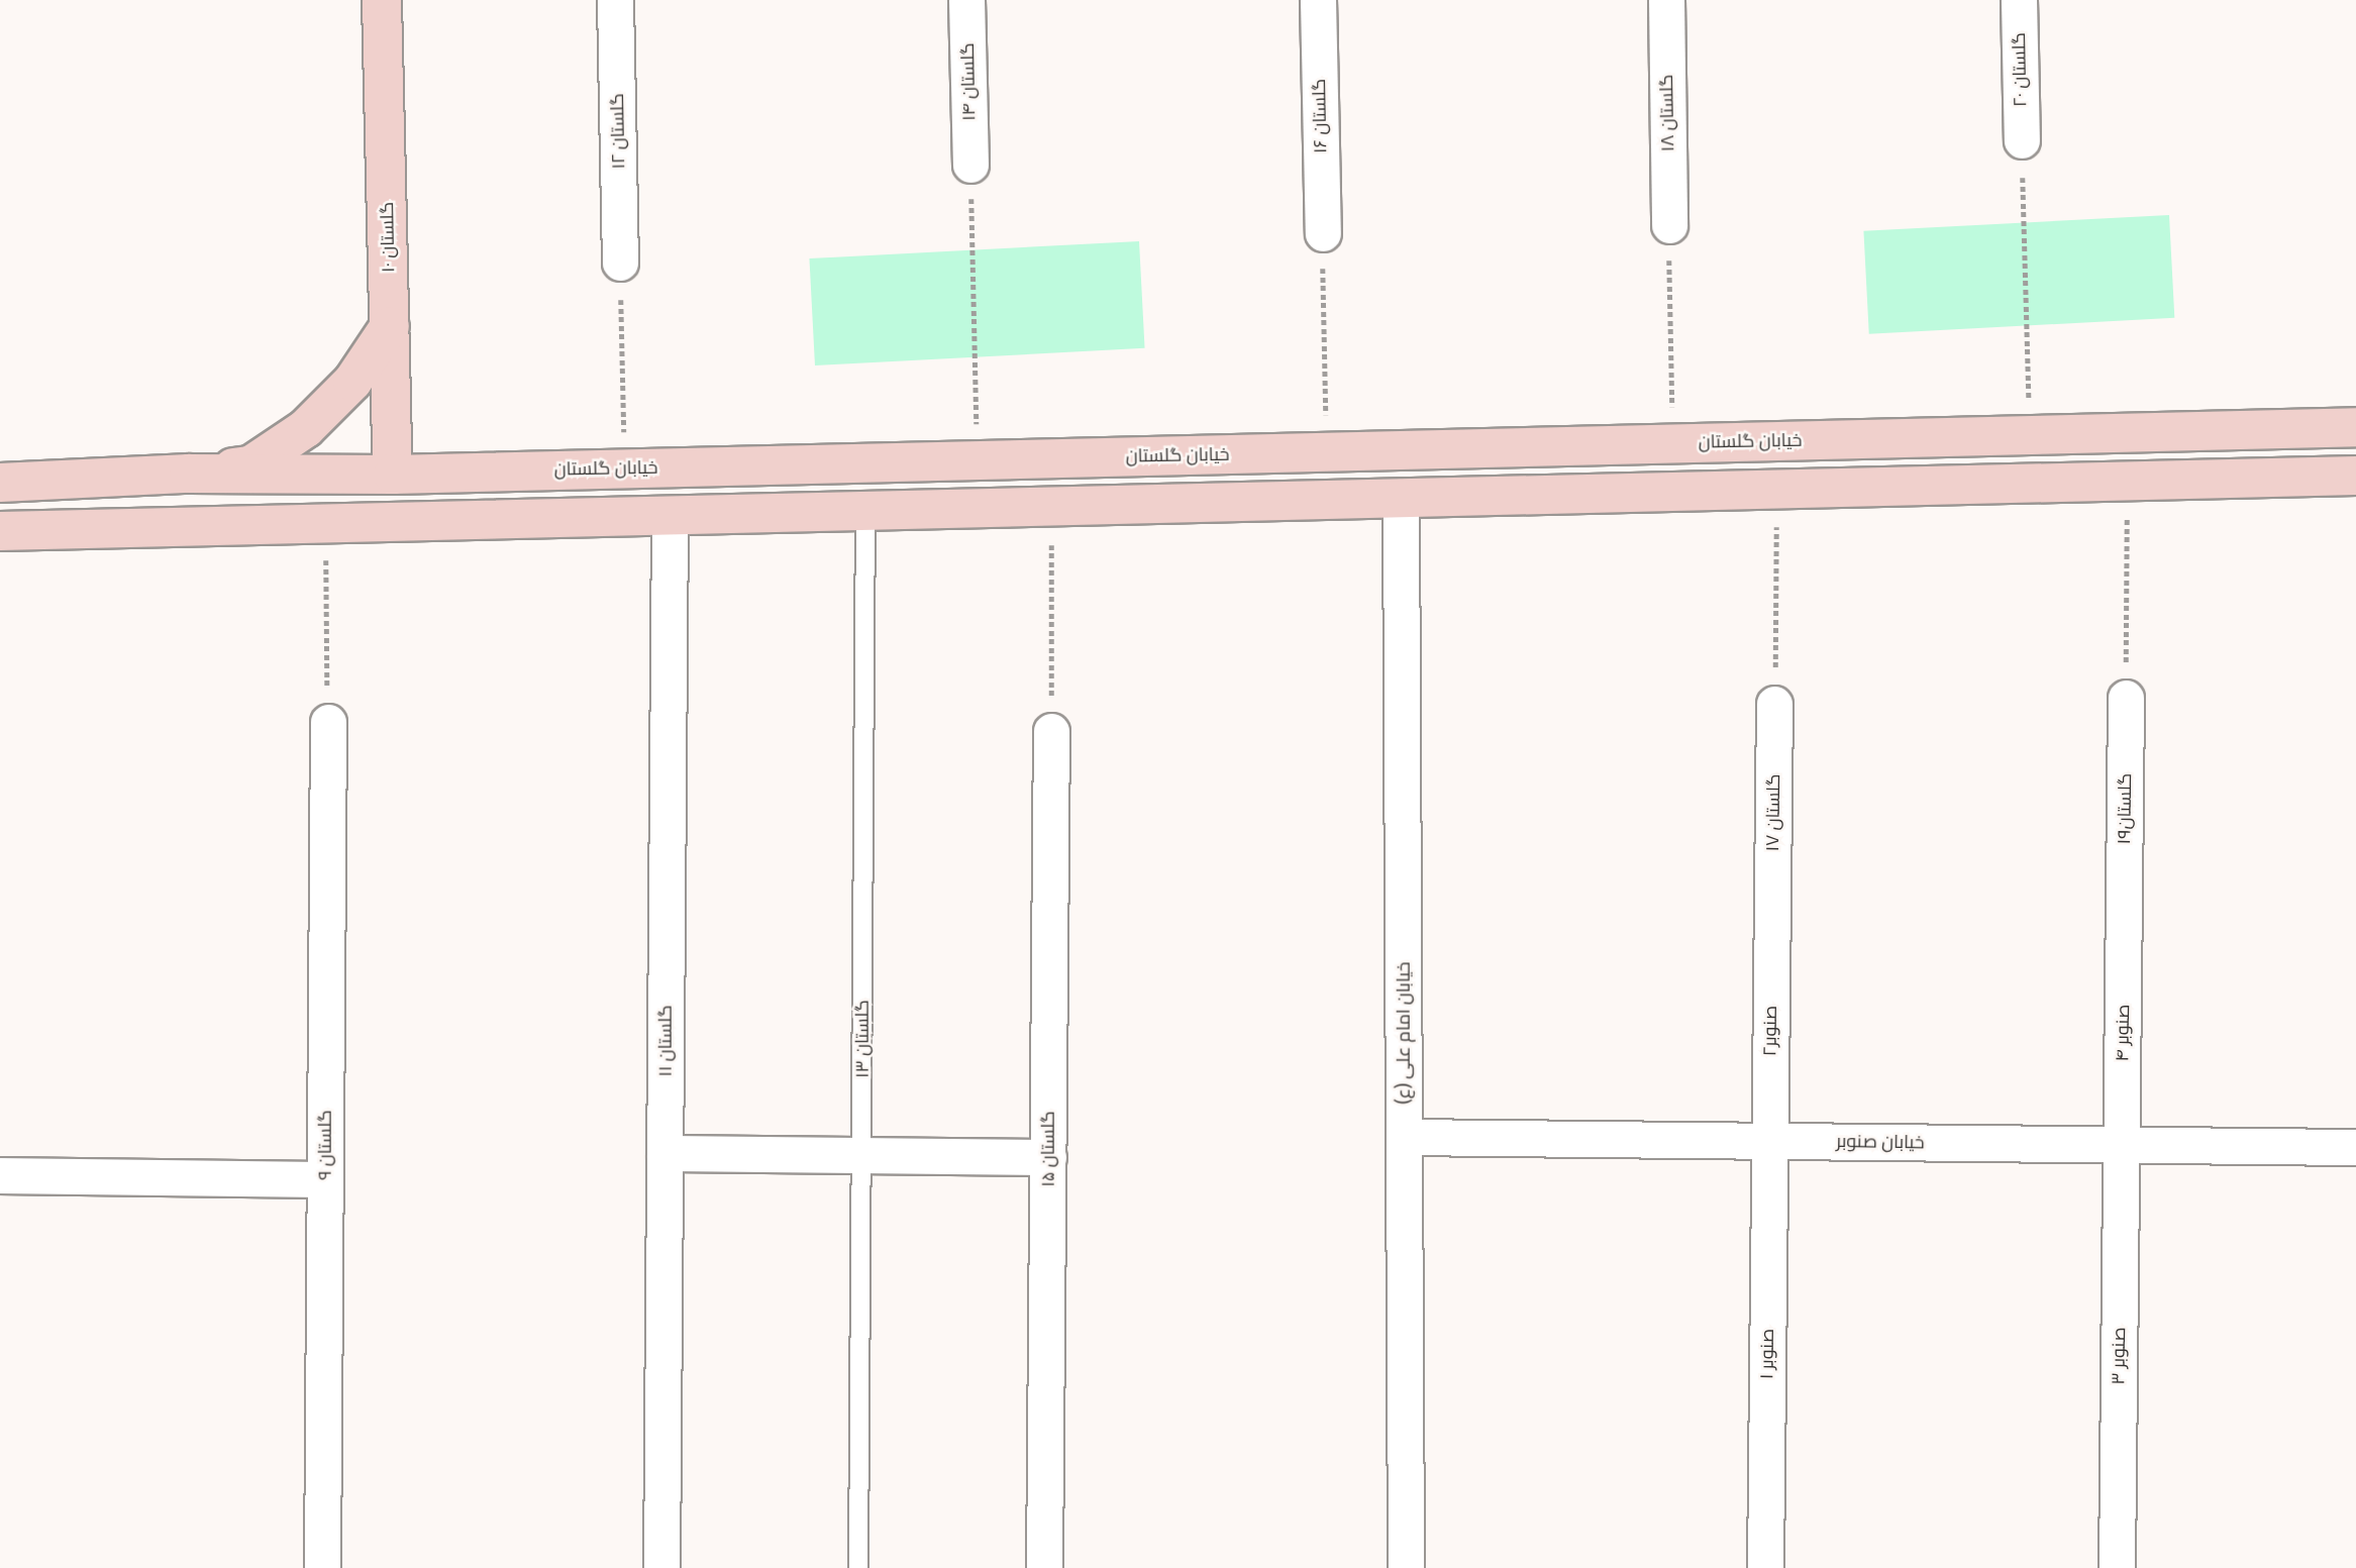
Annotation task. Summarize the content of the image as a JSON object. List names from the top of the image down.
{
  "streets": {
    "street": [
      "گلستان ۲۰",
      "گلستان ۱۴",
      "گلستان ۱۸",
      "گلستان ۱۶",
      "گلستان ۱۲",
      "گلستان ۱۰",
      "خیابان گلستان",
      "گلستان۱۹",
      "گلستان ۱۷",
      "صنوبر۲",
      "خیابان امام علی (ع)",
      "صنوبر ۴",
      "گلستان ۱۱",
      "خیابان صنوبر",
      "گلستان ۹",
      "گلستان ۱۵",
      "صنوبر ۱",
      "صنوبر ۳"
    ],
    "lane": ["گلستان ۱۳"]
  },
  "crossings": [
    ["گلستان ۱۰", "خیابان گلستان"],
    ["گلستان۱۹", "صنوبر ۴"],
    ["گلستان ۱۷", "صنوبر۲"],
    ["صنوبر۲", "خیابان صنوبر"],
    ["صنوبر۲", "صنوبر ۱"],
    ["خیابان امام علی (ع)", "خیابان صنوبر"],
    ["صنوبر ۴", "خیابان صنوبر"],
    ["صنوبر ۴", "صنوبر ۳"],
    ["خیابان صنوبر", "صنوبر ۱"],
    ["خیابان صنوبر", "صنوبر ۳"]
  ]
}
